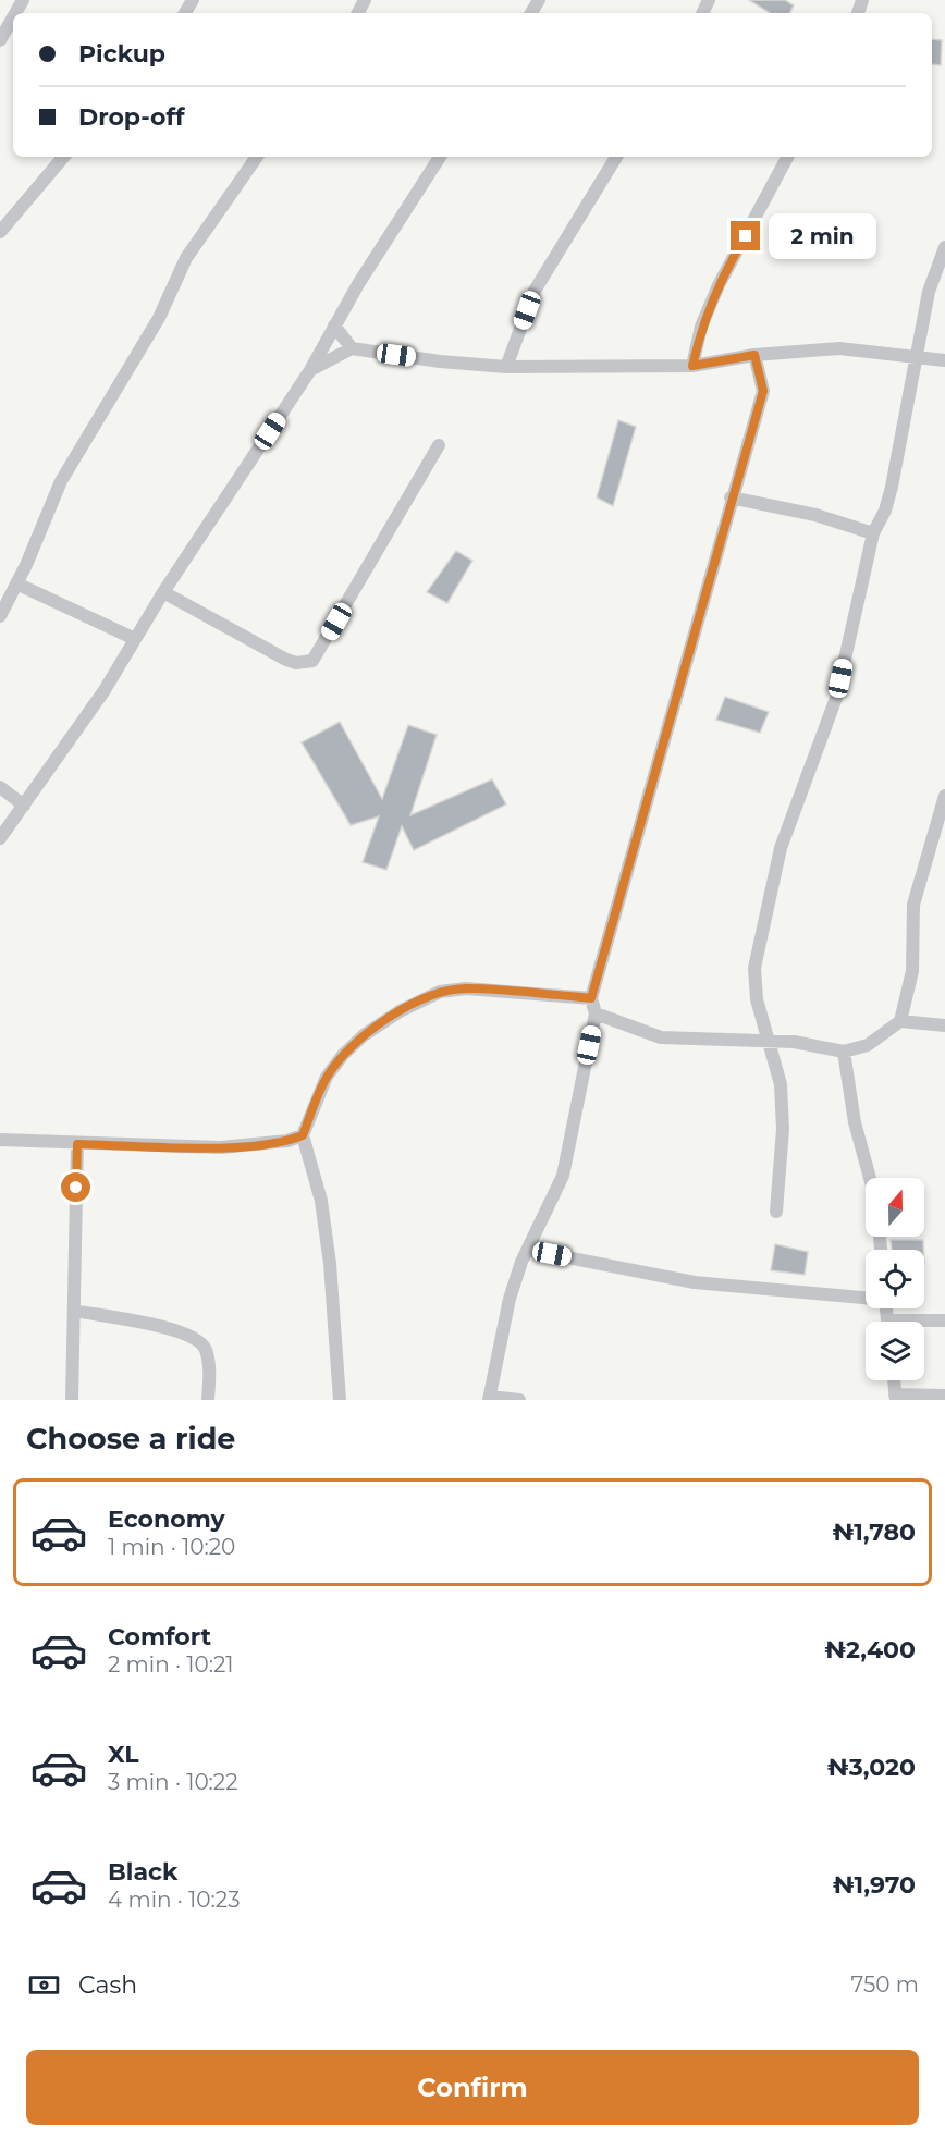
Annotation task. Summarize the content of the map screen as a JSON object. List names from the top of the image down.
{
  "north": "top",
  "page": {
    "banner": ["Pickup", "Drop-off"],
    "bubble": "2 min",
    "heading": "Choose a ride",
    "list": [
      {
        "name": "Economy",
        "note": "1 min · 10:20",
        "value": "₦1,780"
      },
      {
        "name": "Comfort",
        "note": "2 min · 10:21",
        "value": "₦2,400"
      },
      {
        "name": "XL",
        "note": "3 min · 10:22",
        "value": "₦3,020"
      },
      {
        "name": "Black",
        "note": "4 min · 10:23",
        "value": "₦1,970"
      }
    ],
    "pay": ["Cash", "750 m"],
    "buttons": "Confirm"
  }
}
